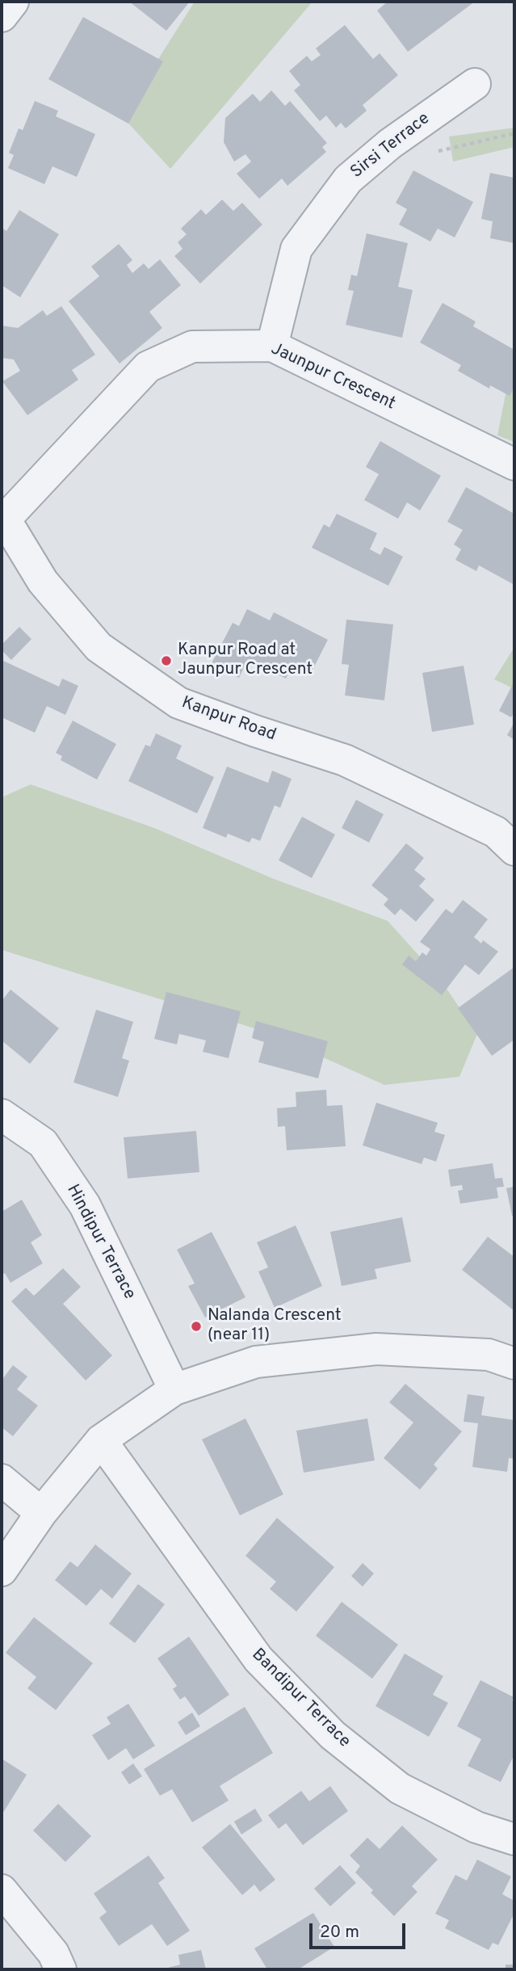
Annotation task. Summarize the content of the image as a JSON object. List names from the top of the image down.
{
  "streets": {
    "street": [
      "Sirsi Terrace",
      "Jaunpur Crescent",
      "Kanpur Road",
      "Hindipur Terrace",
      "Bandipur Terrace"
    ]
  },
  "crossings": [
    ["Sirsi Terrace", "Jaunpur Crescent"],
    ["Jaunpur Crescent", "Kanpur Road"]
  ],
  "places": ["Kanpur Road at Jaunpur Crescent", "Nalanda Crescent (near 11)"],
  "scale_bar": "20 m"
}
